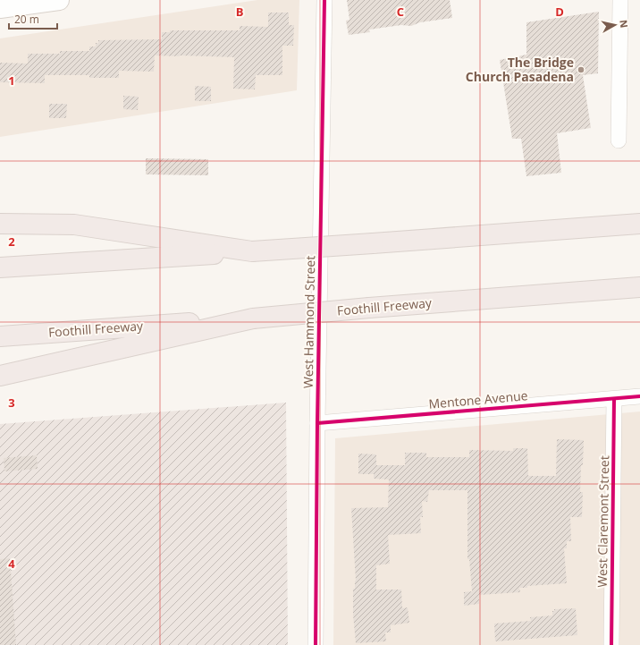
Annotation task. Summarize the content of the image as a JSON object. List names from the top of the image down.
{
  "streets": {
    "highway": ["Foothill Freeway"],
    "street": ["West Hammond Street", "Mentone Avenue", "West Claremont Street"]
  },
  "crossings": [
    ["West Hammond Street", "Mentone Avenue"],
    ["Mentone Avenue", "West Claremont Street"]
  ],
  "places": ["The Bridge Church Pasadena"],
  "scale_bar": "20 m",
  "north": "right",
  "grid": {
    "columns": ["B", "C", "D"],
    "rows": [
      "1",
      "2",
      "3",
      "4"
    ]
  }
}
